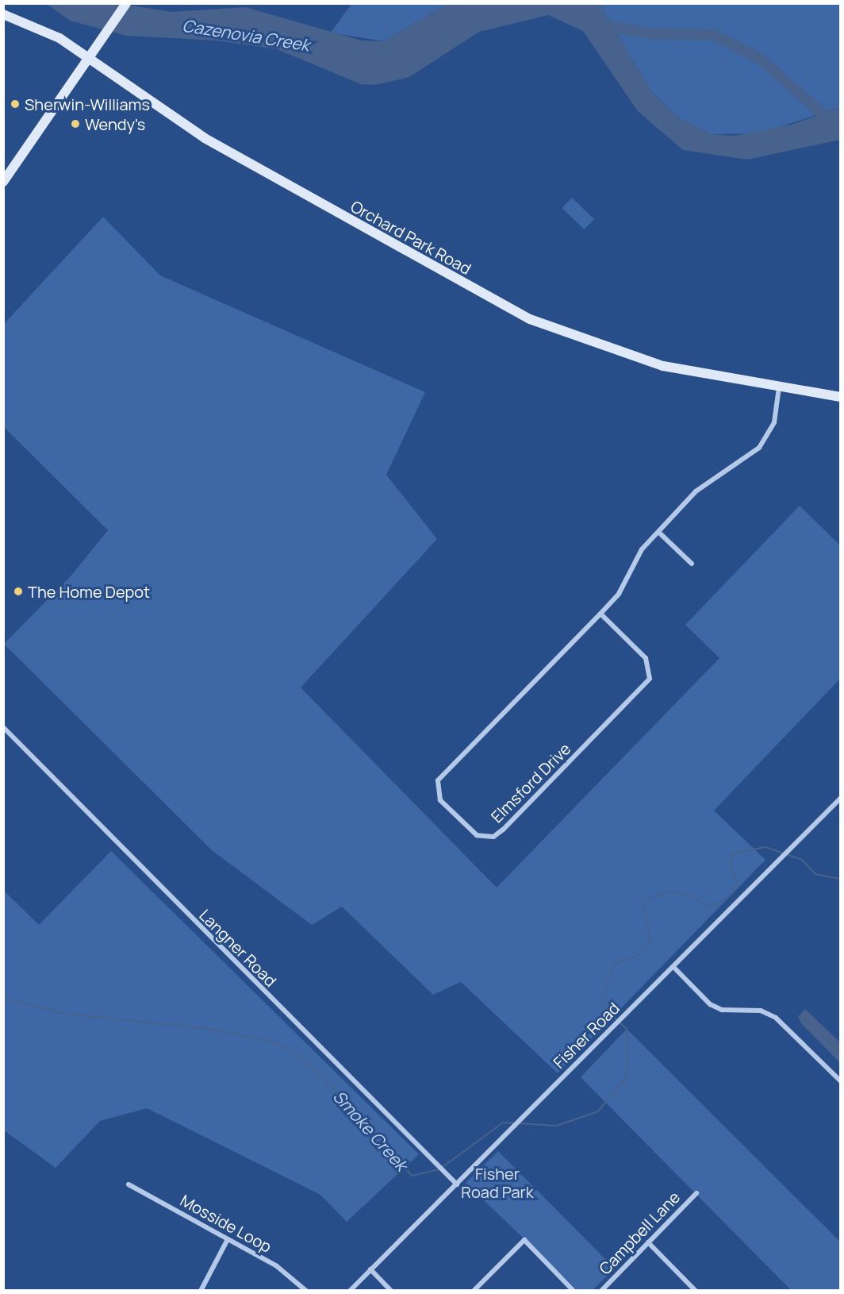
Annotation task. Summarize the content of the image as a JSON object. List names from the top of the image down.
{
  "streets": {
    "main road": ["Orchard Park Road"],
    "street": [
      "Elmsford Drive",
      "Langner Road",
      "Fisher Road",
      "Mosside Loop",
      "Campbell Lane"
    ]
  },
  "crossings": [
    ["Orchard Park Road", "Elmsford Drive"],
    ["Langner Road", "Fisher Road"]
  ],
  "water": ["Cazenovia Creek", "Smoke Creek"],
  "parks": ["Fisher Road Park"],
  "places": ["Sherwin-Williams", "Wendy's", "The Home Depot"]
}
